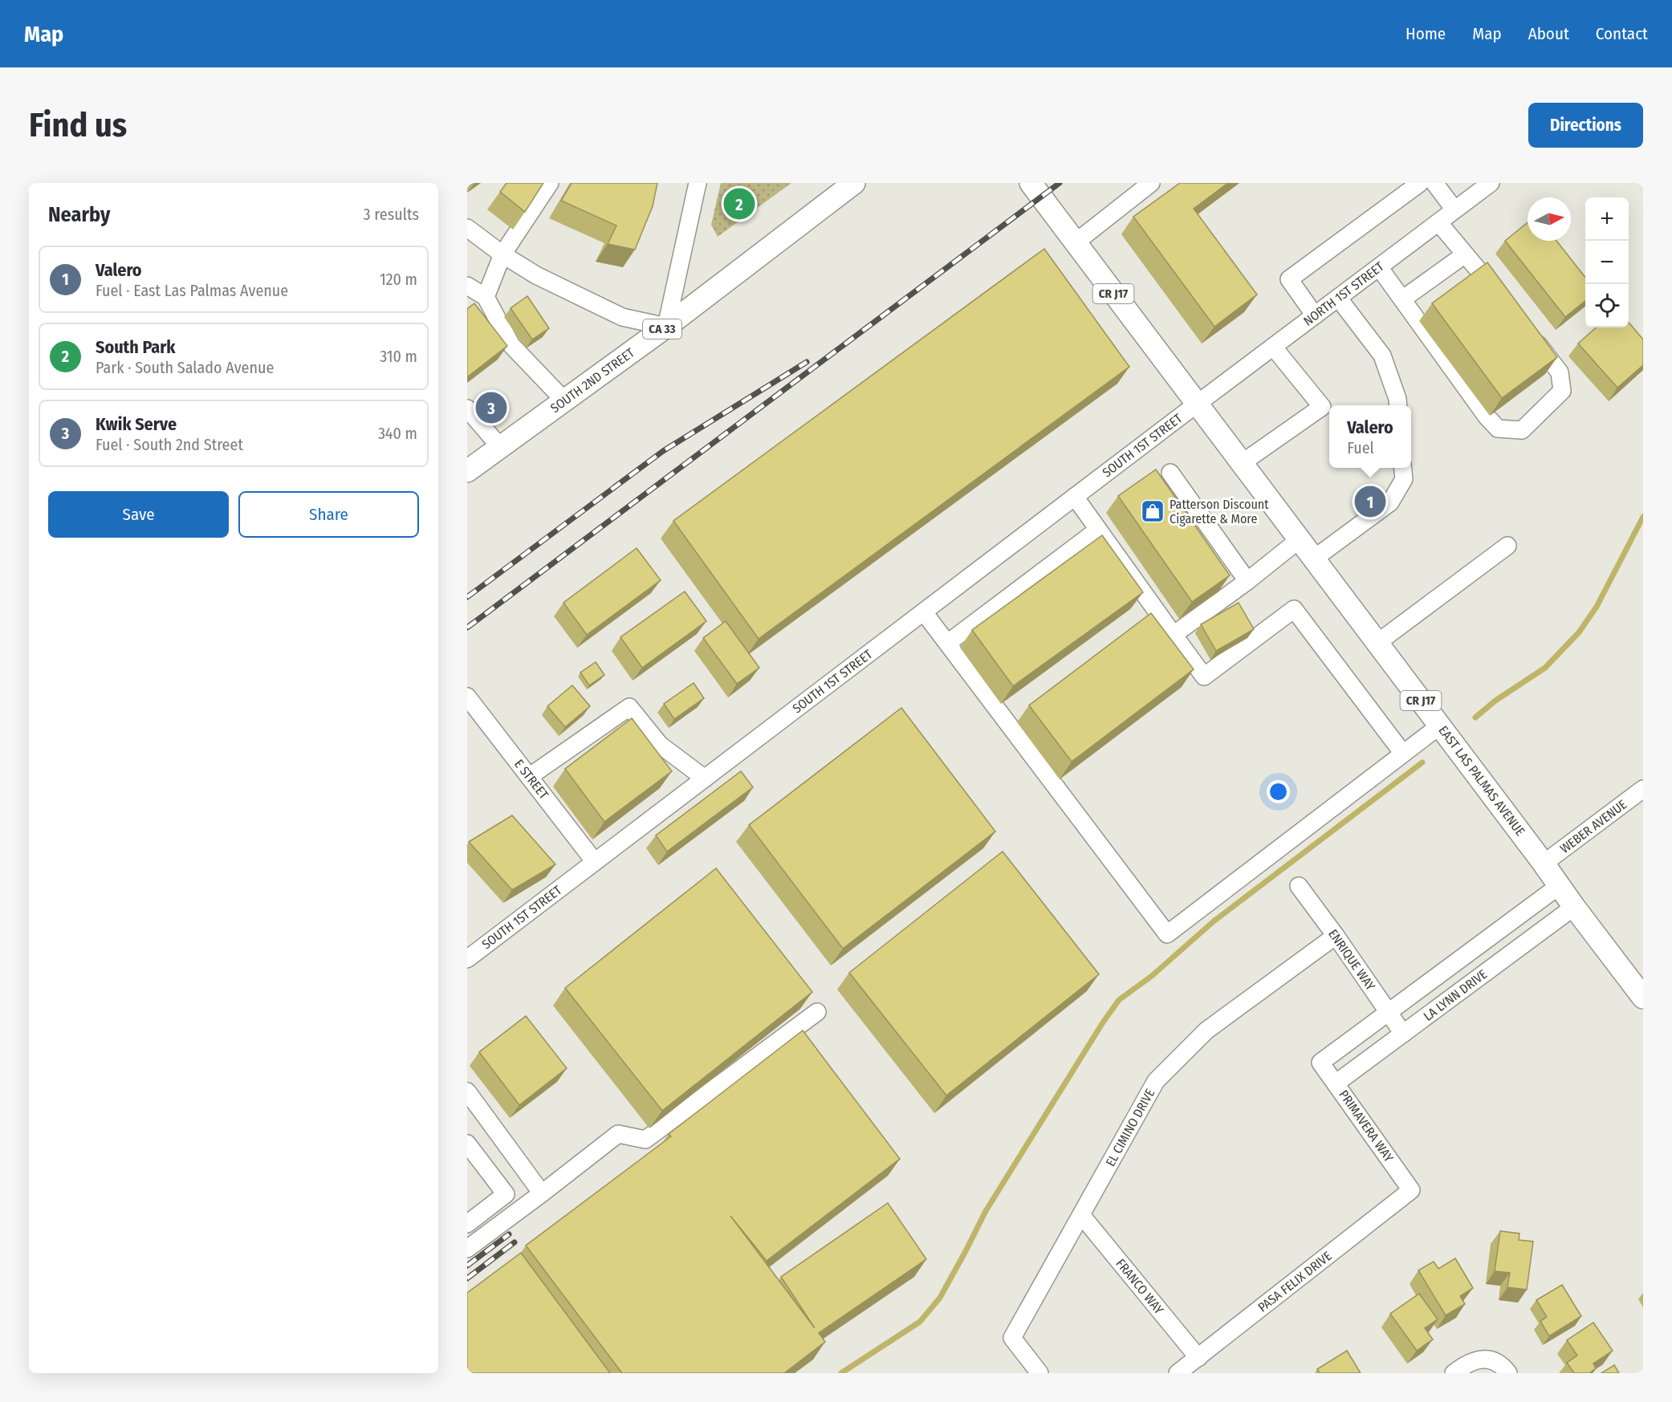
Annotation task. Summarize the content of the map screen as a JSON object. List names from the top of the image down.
{
  "streets": {
    "main road": [
      "CR J17",
      "CA 33",
      "SOUTH 2ND STREET",
      "EAST LAS PALMAS AVENUE"
    ],
    "street": [
      "NORTH 1ST STREET",
      "SOUTH 1ST STREET",
      "E STREET",
      "WEBER AVENUE",
      "ENRIQUE WAY",
      "LA LYNN DRIVE",
      "PRIMAVERA WAY",
      "EL CIMINO DRIVE",
      "PASA FELIX DRIVE",
      "FRANCO WAY"
    ]
  },
  "crossings": [
    ["CR J17", "NORTH 1ST STREET"],
    ["CR J17", "SOUTH 1ST STREET"],
    ["CR J17", "EAST LAS PALMAS AVENUE"],
    ["NORTH 1ST STREET", "SOUTH 1ST STREET"],
    ["NORTH 1ST STREET", "EAST LAS PALMAS AVENUE"],
    ["SOUTH 1ST STREET", "E STREET"],
    ["SOUTH 1ST STREET", "EAST LAS PALMAS AVENUE"],
    ["EAST LAS PALMAS AVENUE", "WEBER AVENUE"],
    ["EAST LAS PALMAS AVENUE", "LA LYNN DRIVE"],
    ["ENRIQUE WAY", "LA LYNN DRIVE"],
    ["ENRIQUE WAY", "EL CIMINO DRIVE"],
    ["LA LYNN DRIVE", "PRIMAVERA WAY"],
    ["PRIMAVERA WAY", "PASA FELIX DRIVE"],
    ["EL CIMINO DRIVE", "FRANCO WAY"],
    ["PASA FELIX DRIVE", "FRANCO WAY"]
  ],
  "places": {
    "shop": ["Patterson Discount Cigarette & More"]
  },
  "north": "right",
  "page": {
    "header": "Map",
    "nav": [
      "Home",
      "Map",
      "About",
      "Contact"
    ],
    "buttons": [
      "Directions",
      ["Save", "Share"]
    ],
    "title": "Find us",
    "heading": ["Nearby", "3 results"],
    "pins": ["2", "3", "1"],
    "map_buttons": ["+", "−"],
    "list": [
      {
        "mark": "1",
        "name": "Valero",
        "note": "Fuel · East Las Palmas Avenue",
        "value": "120 m"
      },
      {
        "mark": "2",
        "name": "South Park",
        "note": "Park · South Salado Avenue",
        "value": "310 m"
      },
      {
        "mark": "3",
        "name": "Kwik Serve",
        "note": "Fuel · South 2nd Street",
        "value": "340 m"
      }
    ],
    "popup": ["Valero", "Fuel"]
  }
}
